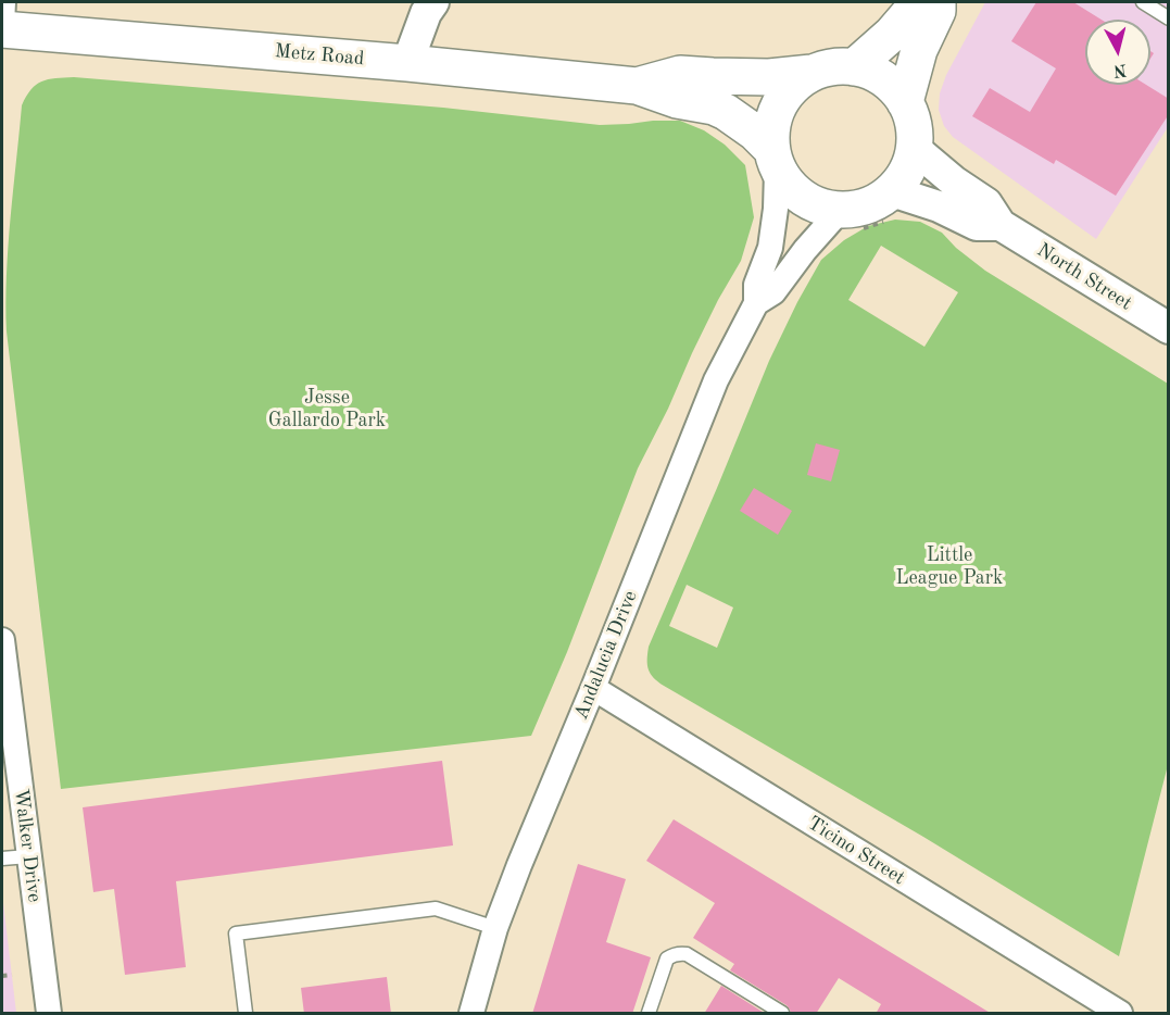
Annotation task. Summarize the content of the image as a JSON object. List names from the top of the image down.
{
  "streets": {
    "main road": ["Metz Road"],
    "street": [
      "North Street",
      "Andalucia Drive",
      "Walker Drive",
      "Ticino Street"
    ]
  },
  "crossings": [
    ["Metz Road", "North Street"],
    ["Metz Road", "Andalucia Drive"],
    ["North Street", "Andalucia Drive"],
    ["Andalucia Drive", "Ticino Street"]
  ],
  "parks": ["Jesse Gallardo Park", "Little League Park"],
  "north": "bottom"
}
